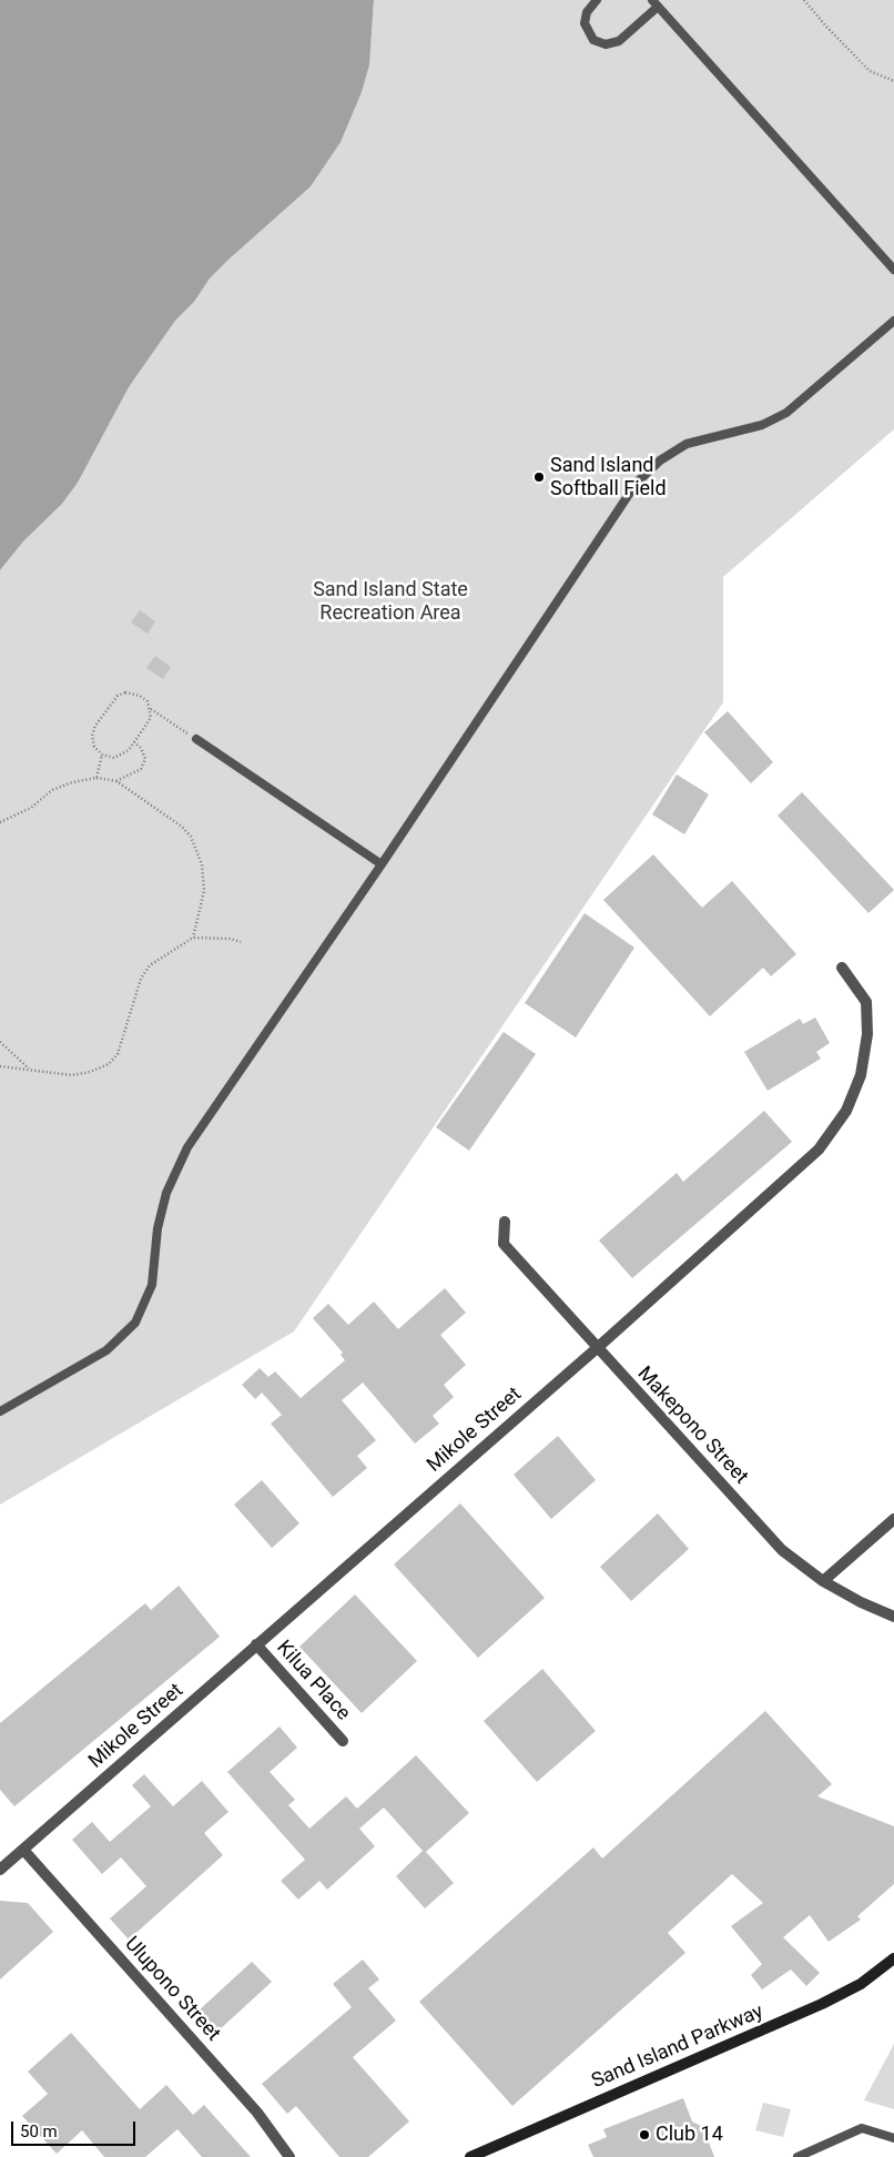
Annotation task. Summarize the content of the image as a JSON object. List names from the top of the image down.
{
  "streets": {
    "street": [
      "Makepono Street",
      "Mikole Street",
      "Kilua Place",
      "Ulupono Street",
      "Sand Island Parkway"
    ]
  },
  "crossings": [
    ["Makepono Street", "Mikole Street"],
    ["Mikole Street", "Kilua Place"],
    ["Mikole Street", "Ulupono Street"]
  ],
  "parks": ["Sand Island State Recreation Area"],
  "places": ["Sand Island Softball Field", "Club 14"],
  "scale_bar": "50 m"
}
